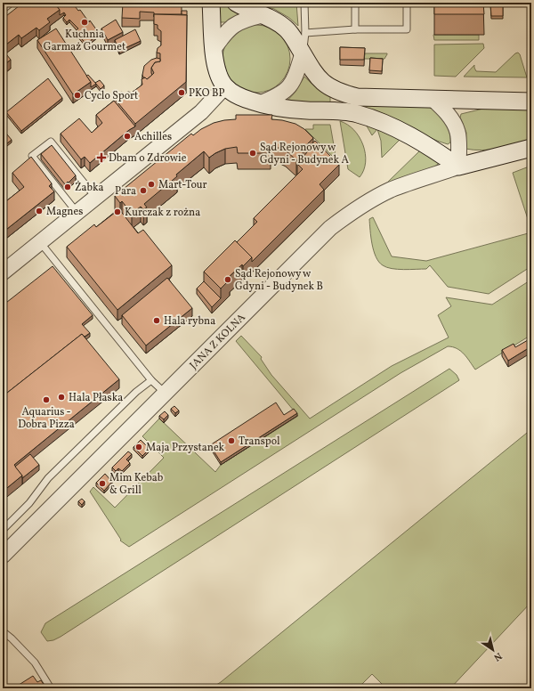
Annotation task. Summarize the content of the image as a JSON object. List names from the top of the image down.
{
  "streets": {
    "street": ["JANA Z KOLNA"]
  },
  "places": {
    "other": [
      "Kuchnia Garmaż Gourmet",
      "PKO BP",
      "Cyclo Sport",
      "Achilles",
      "Sąd Rejonowy w Gdyni - Budynek A",
      "Mart-Tour",
      "Żabka",
      "Para",
      "Magnes",
      "Kurczak z rożna",
      "Sąd Rejonowy w Gdyni - Budynek B",
      "Hala rybna",
      "Hala Płaska",
      "Aquarius - Dobra Pizza",
      "Transpol",
      "Maja Przystanek",
      "Mim Kebab & Grill"
    ],
    "health": ["Dbam o Zdrowie"]
  },
  "north": "bottom right"
}
